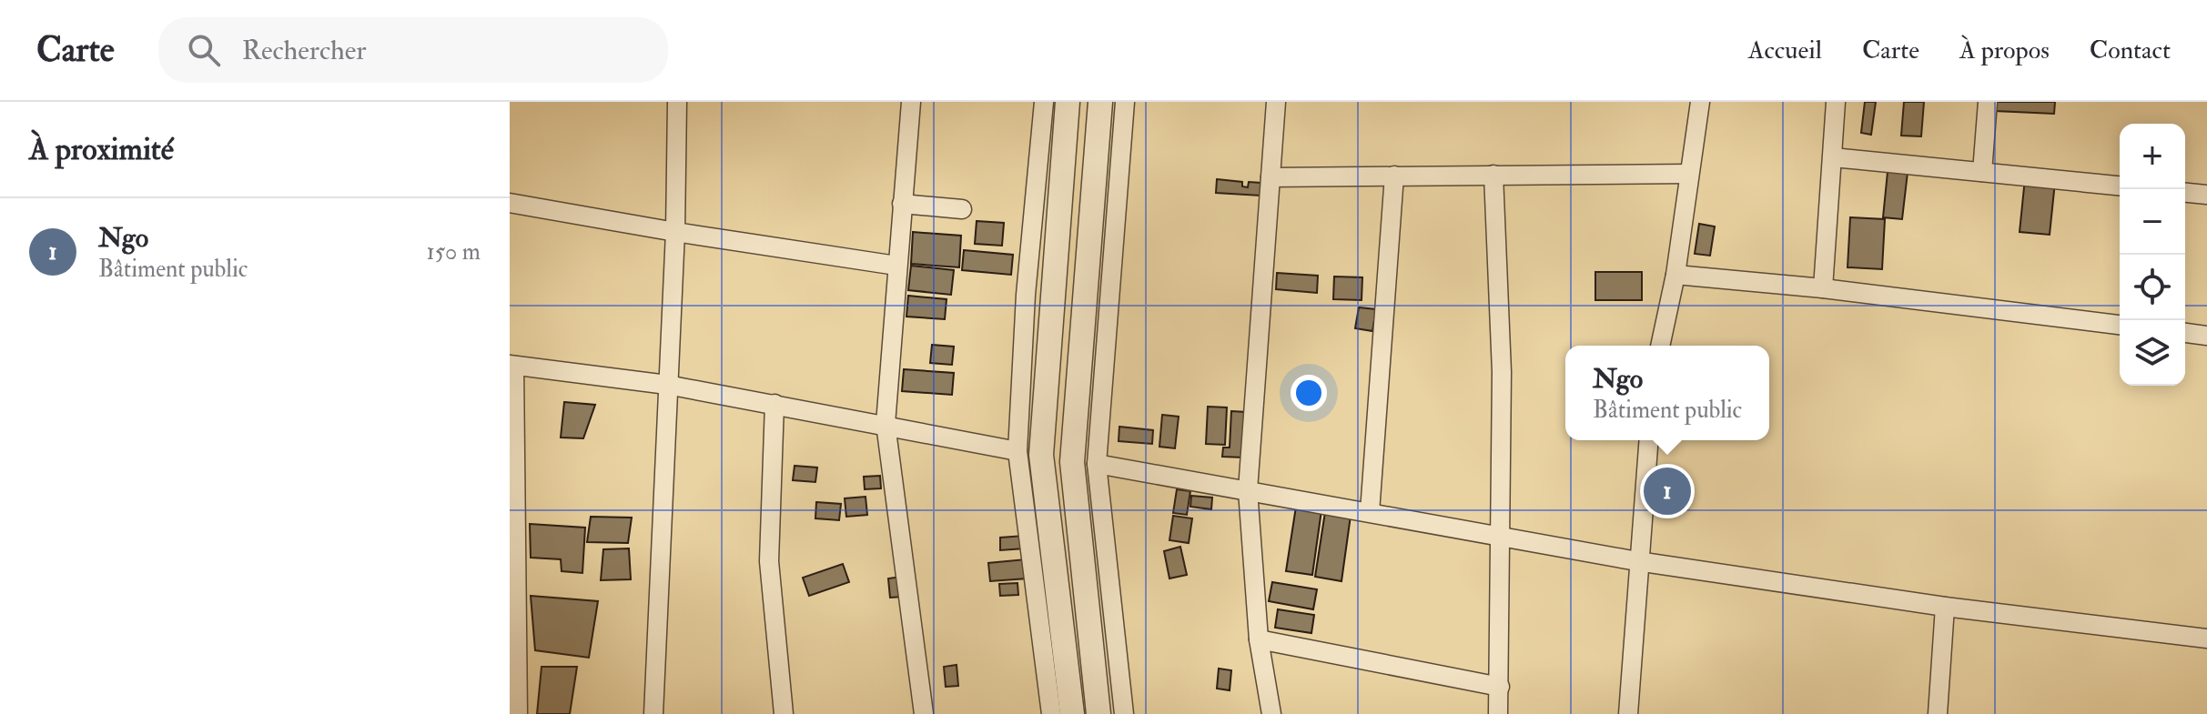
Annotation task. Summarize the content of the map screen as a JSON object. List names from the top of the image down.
{
  "page": {
    "header": "Carte",
    "search": "Rechercher",
    "nav": [
      "Accueil",
      "Carte",
      "À propos",
      "Contact"
    ],
    "heading": "À proximité",
    "map_buttons": ["+", "−"],
    "list": [
      {
        "mark": "1",
        "name": "Ngo",
        "note": "Bâtiment public",
        "value": "150 m"
      }
    ],
    "popup": ["Ngo", "Bâtiment public"],
    "pins": "1"
  }
}
